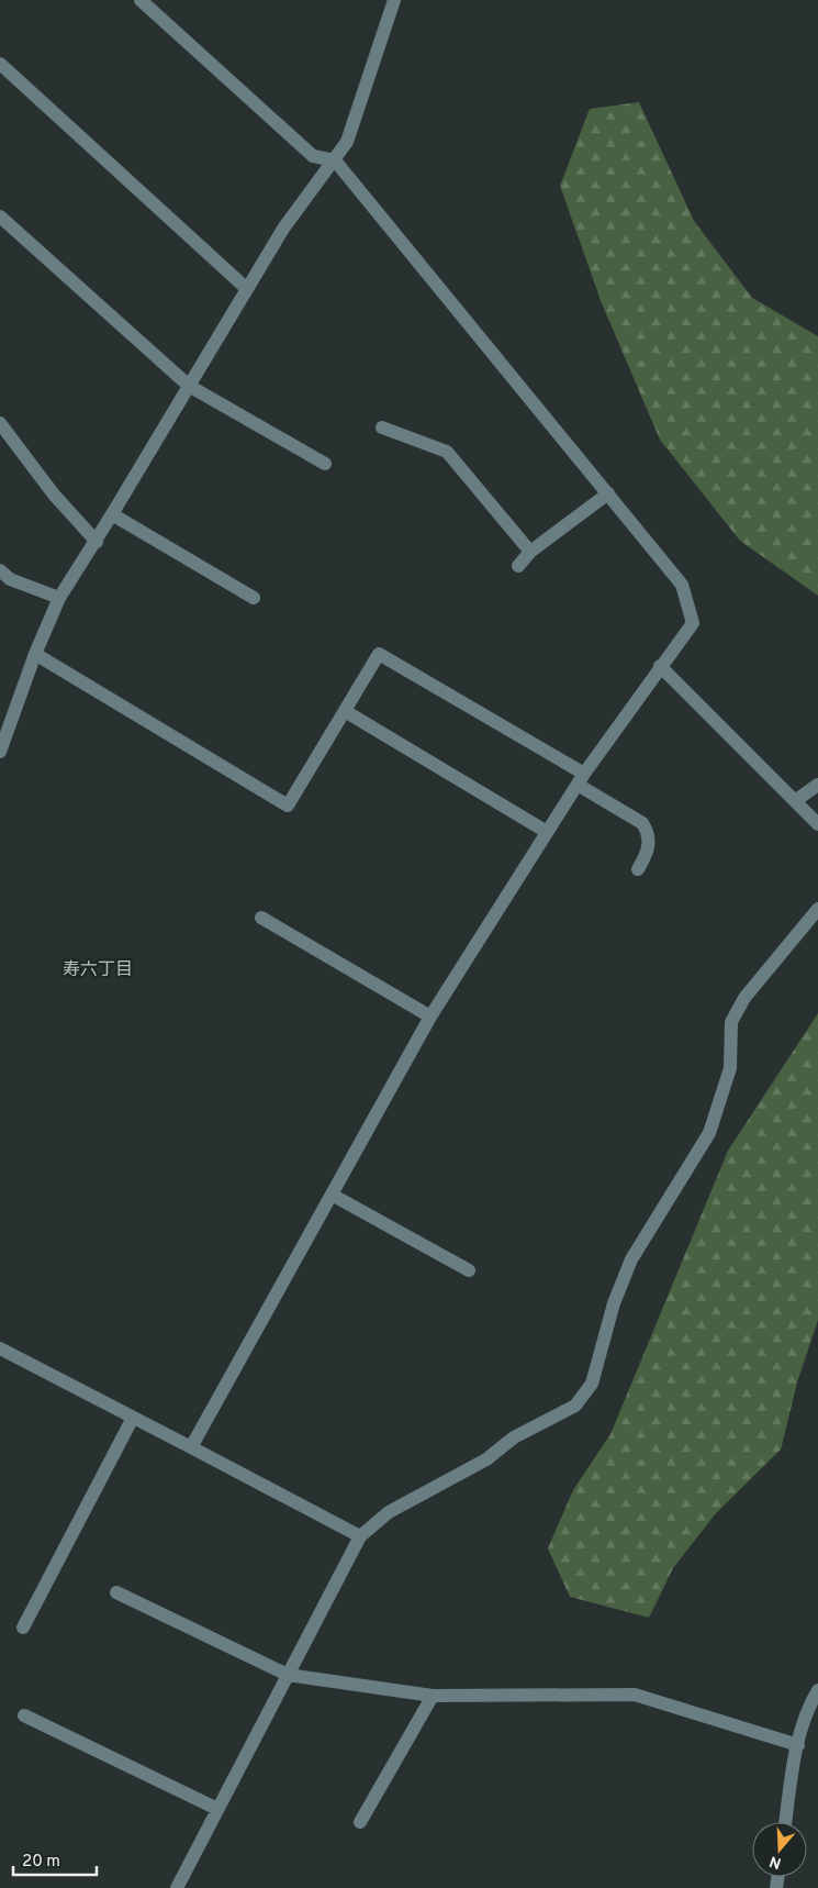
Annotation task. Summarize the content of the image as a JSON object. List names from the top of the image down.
{
  "districts": ["寿六丁目"],
  "scale_bar": "20 m",
  "north": "bottom"
}
